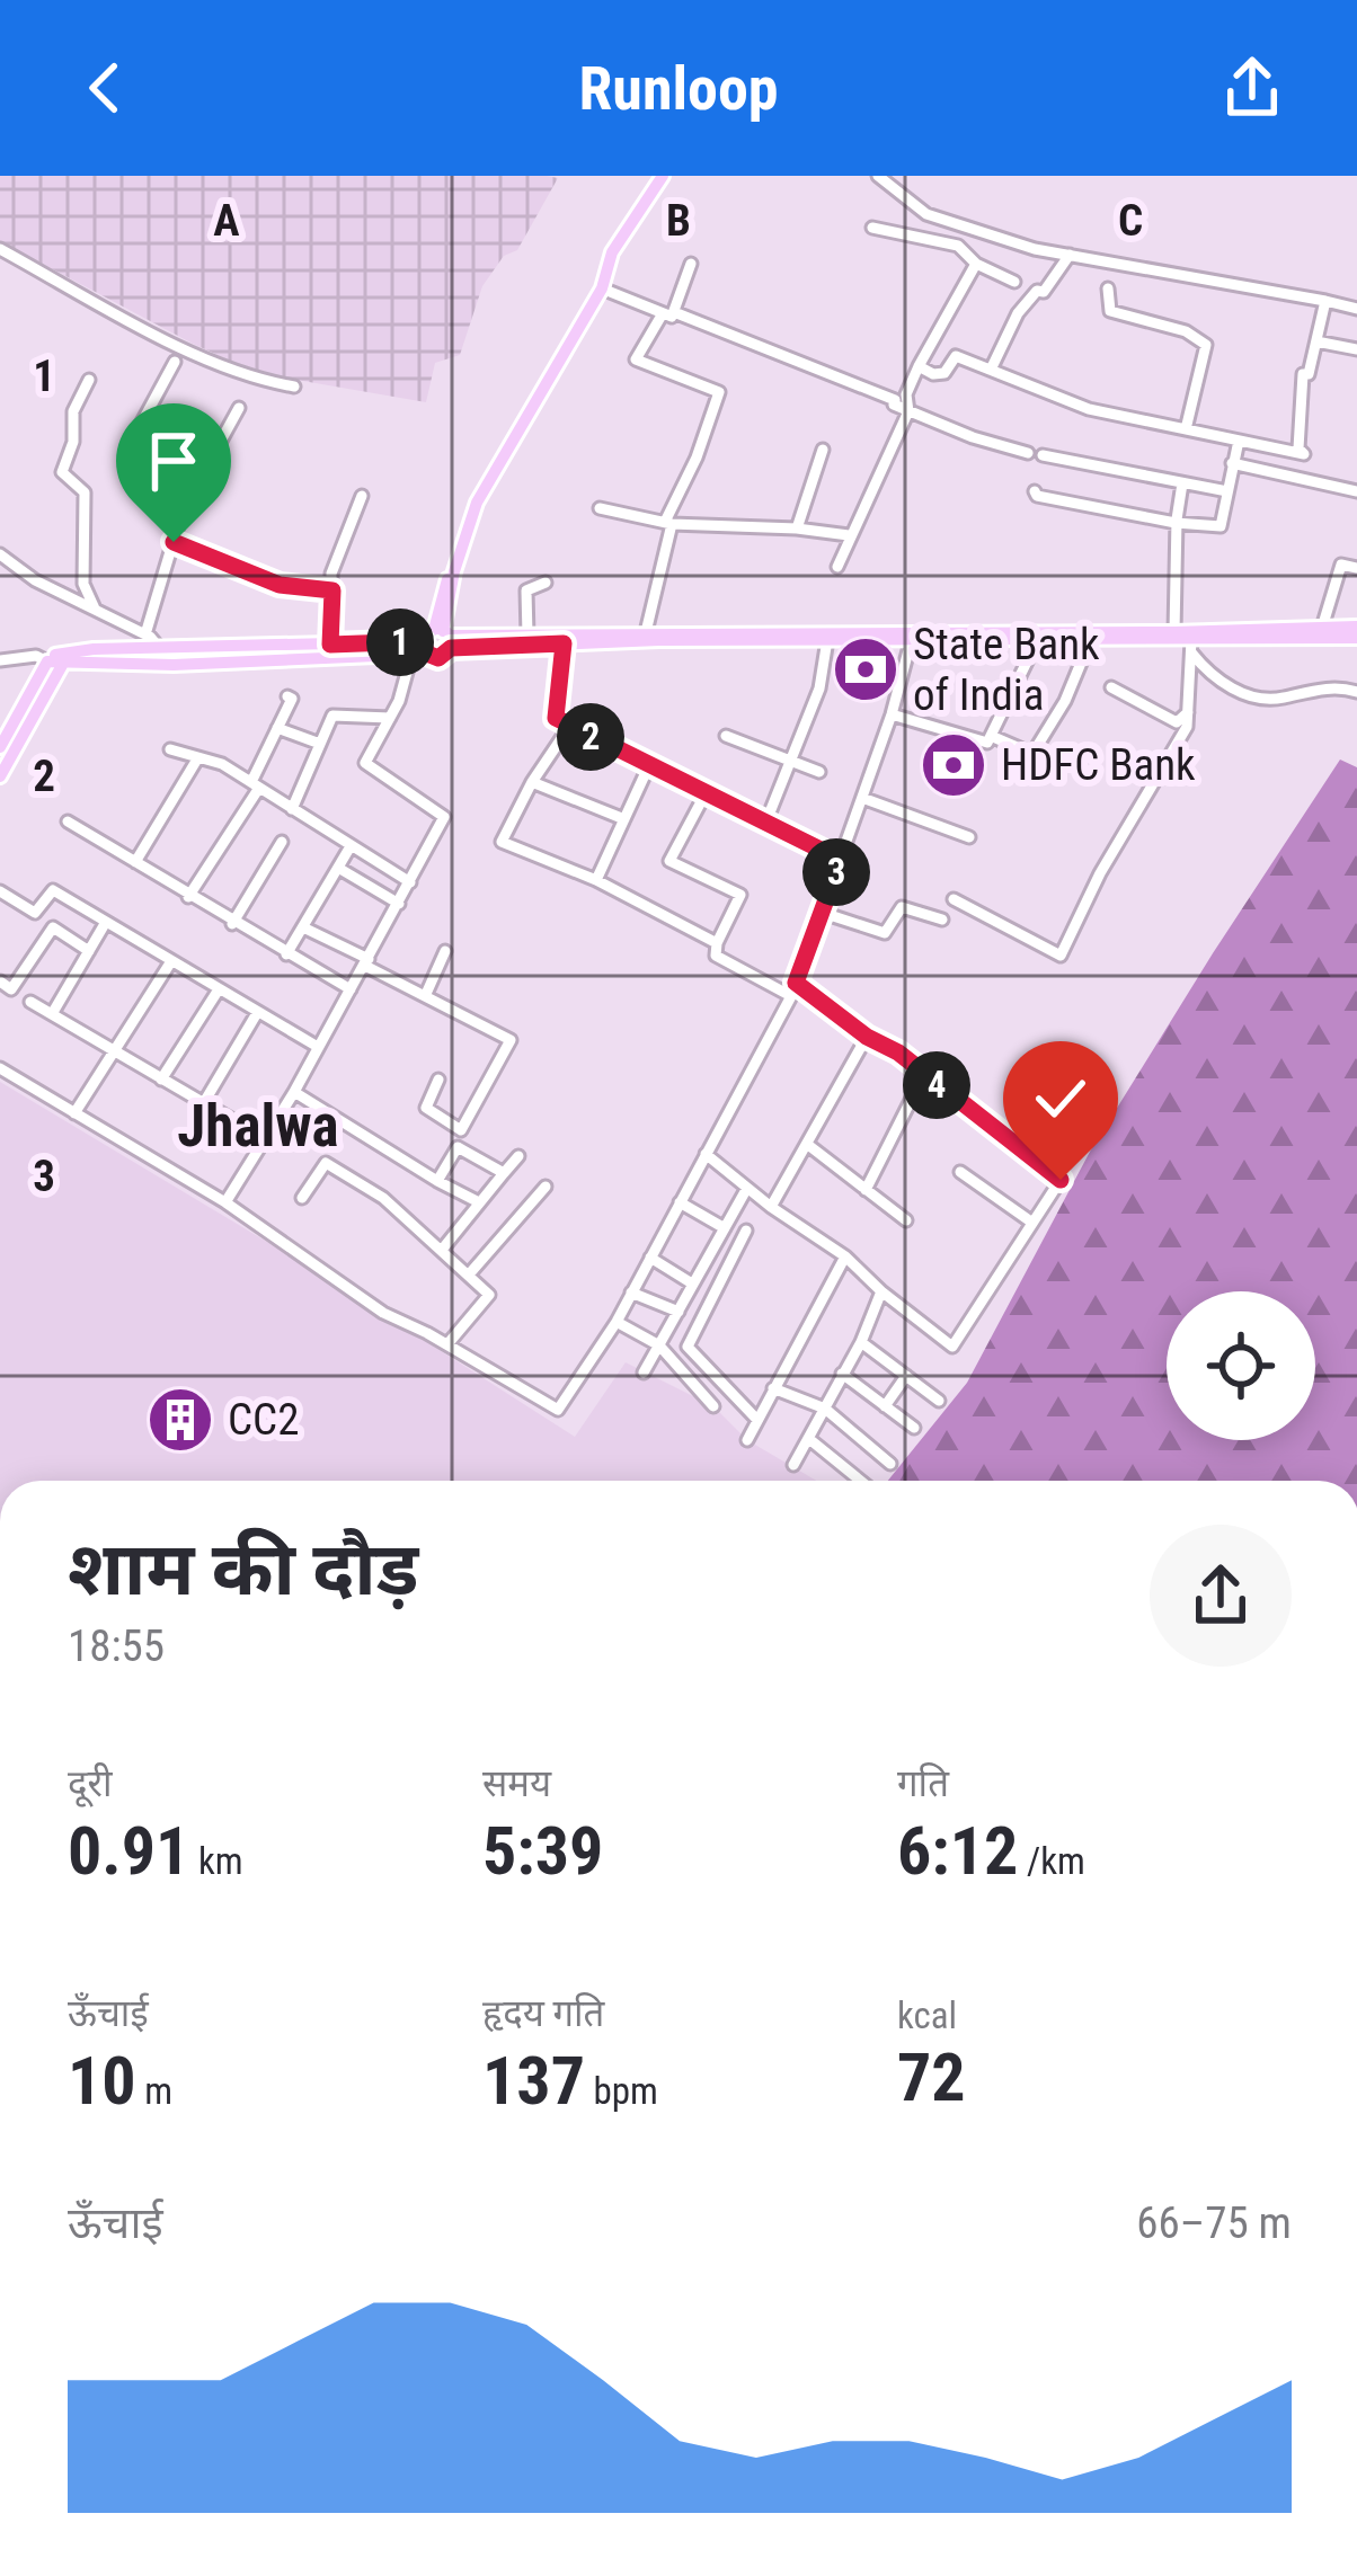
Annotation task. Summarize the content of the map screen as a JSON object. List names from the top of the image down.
{
  "districts": ["Jhalwa"],
  "places": {
    "bank": ["State Bank of India", "HDFC Bank"],
    "building": ["CC2"]
  },
  "page": {
    "header": "Runloop",
    "pins": [
      "1",
      "2",
      "3",
      "4"
    ],
    "heading": ["शाम की दौड़", "18:55"],
    "stats": [
      ["दूरी", "0.91 km"],
      ["समय", "5:39"],
      ["गति", "6:12 /km"],
      ["ऊँचाई", "10 m"],
      ["हृदय गति", "137 bpm"],
      ["kcal", "72"]
    ],
    "chart": ["ऊँचाई", "66–75 m"]
  },
  "grid": {
    "columns": ["A", "B", "C"],
    "rows": ["1", "2", "3"]
  }
}
